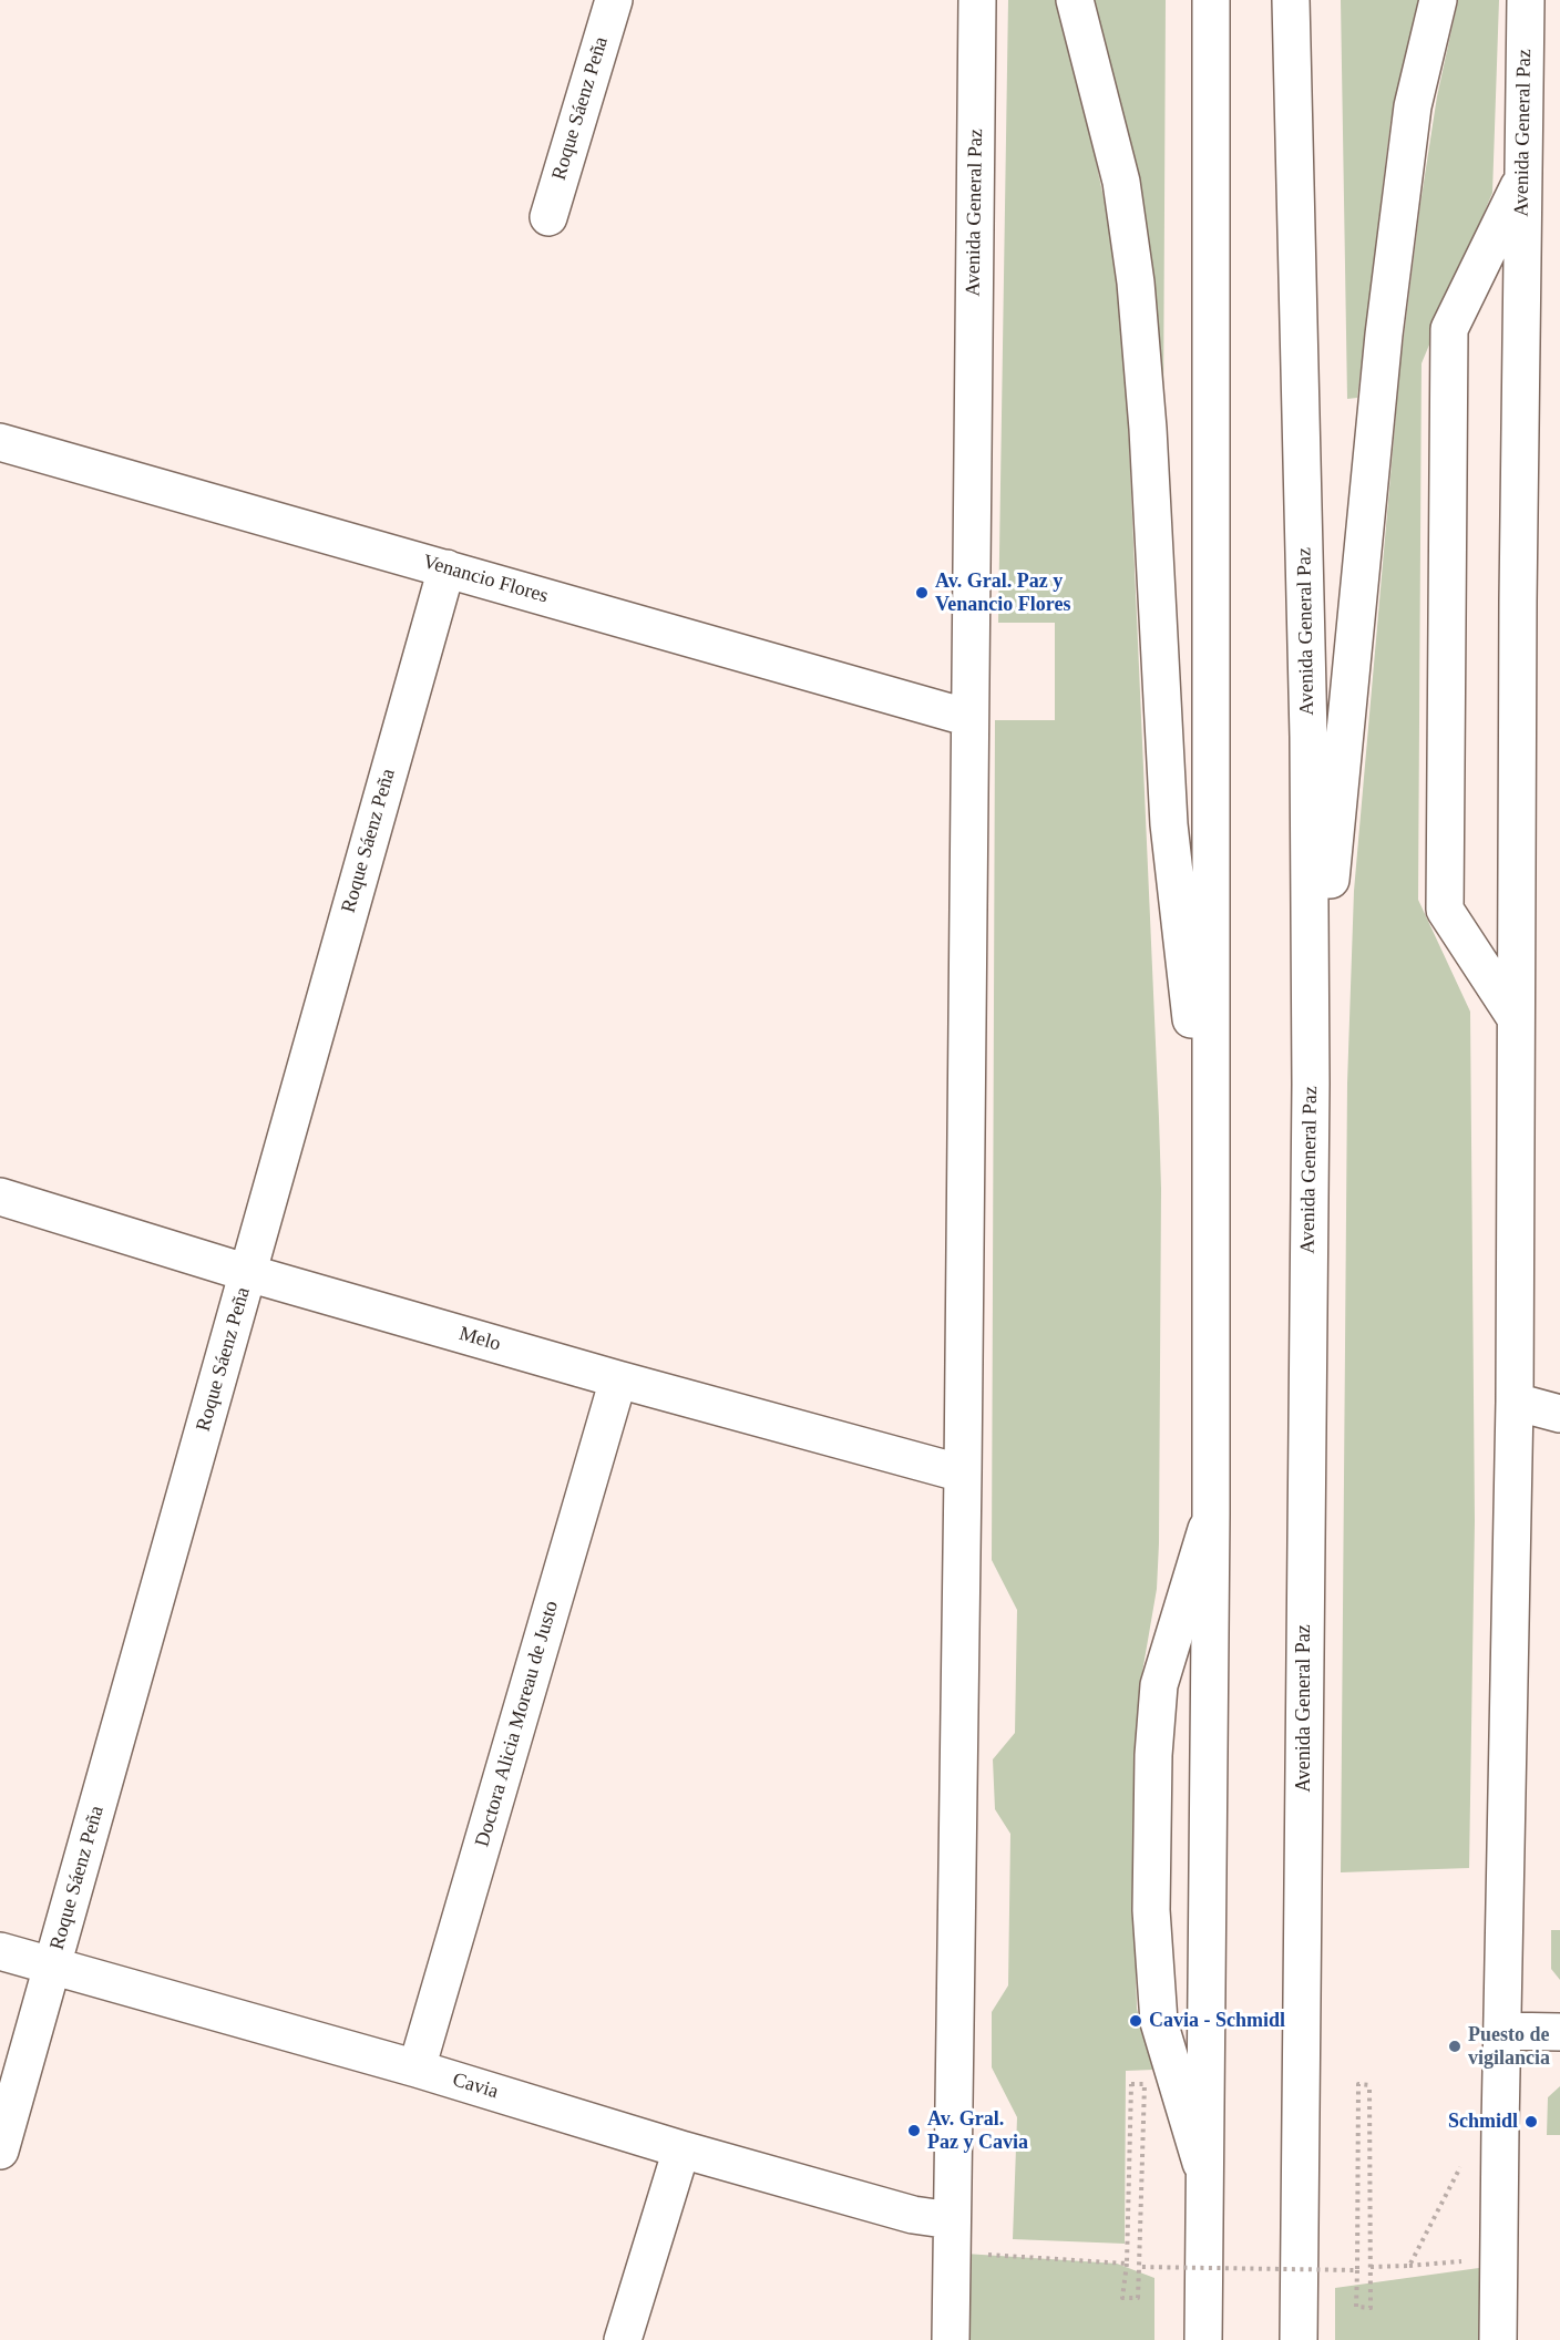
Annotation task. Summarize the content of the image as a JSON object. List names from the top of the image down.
{
  "streets": {
    "main road": [
      "Roque Sáenz Peña",
      "Avenida General Paz",
      "Venancio Flores",
      "Melo",
      "Doctora Alicia Moreau de Justo",
      "Cavia"
    ]
  },
  "crossings": [
    ["Roque Sáenz Peña", "Venancio Flores"],
    ["Roque Sáenz Peña", "Melo"],
    ["Roque Sáenz Peña", "Cavia"],
    ["Avenida General Paz", "Venancio Flores"],
    ["Avenida General Paz", "Melo"],
    ["Avenida General Paz", "Cavia"],
    ["Melo", "Doctora Alicia Moreau de Justo"],
    ["Doctora Alicia Moreau de Justo", "Cavia"]
  ],
  "places": [
    "Av. Gral. Paz y Venancio Flores",
    "Cavia - Schmidl",
    "Puesto de vigilancia",
    "Schmidl",
    "Av. Gral. Paz y Cavia"
  ]
}
